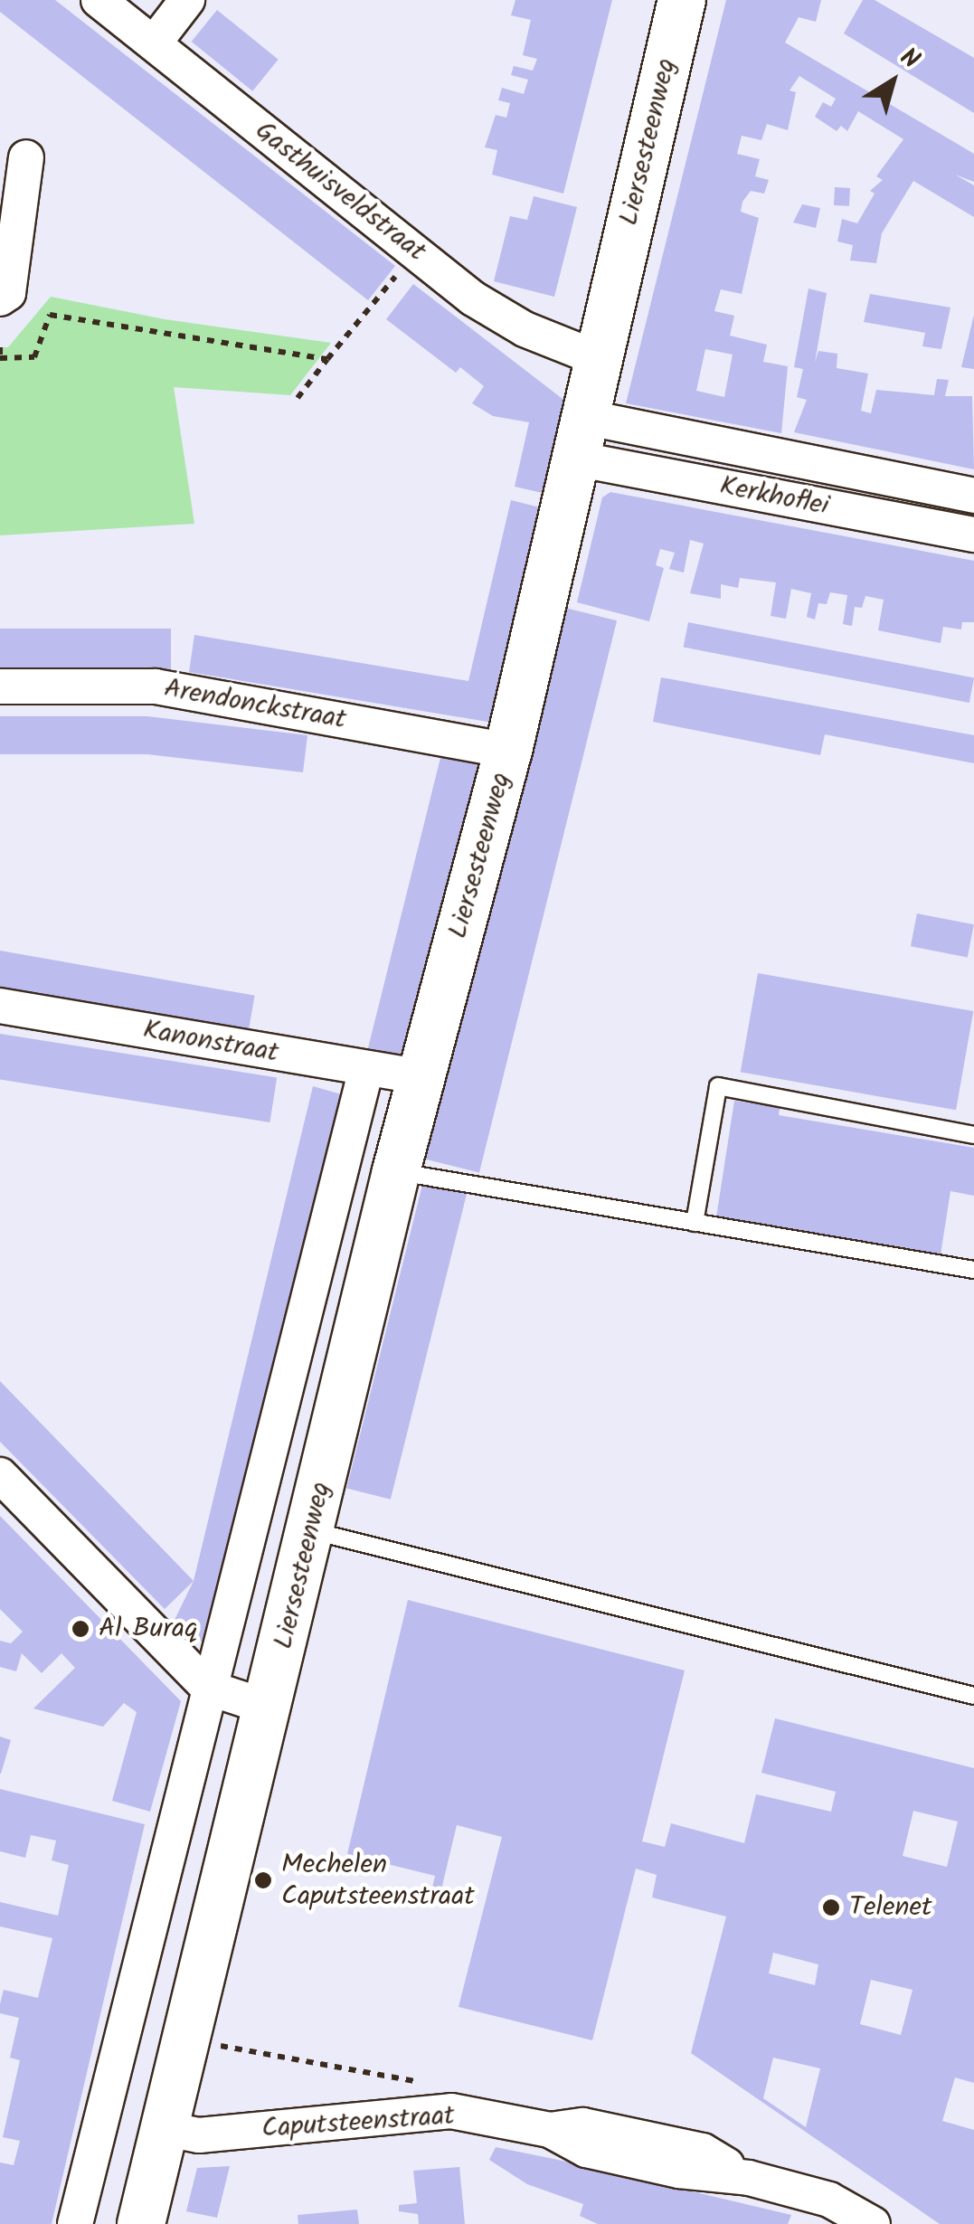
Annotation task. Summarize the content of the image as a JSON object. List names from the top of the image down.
{
  "streets": {
    "main road": ["Liersesteenweg"],
    "street": [
      "Gasthuisveldstraat",
      "Kerkhoflei",
      "Arendonckstraat",
      "Kanonstraat",
      "Caputsteenstraat"
    ]
  },
  "crossings": [
    ["Liersesteenweg", "Gasthuisveldstraat"],
    ["Liersesteenweg", "Kerkhoflei"],
    ["Liersesteenweg", "Arendonckstraat"],
    ["Liersesteenweg", "Kanonstraat"],
    ["Liersesteenweg", "Caputsteenstraat"]
  ],
  "places": ["Al Buraq", "Mechelen Caputsteenstraat", "Telenet"],
  "north": "top right"
}
